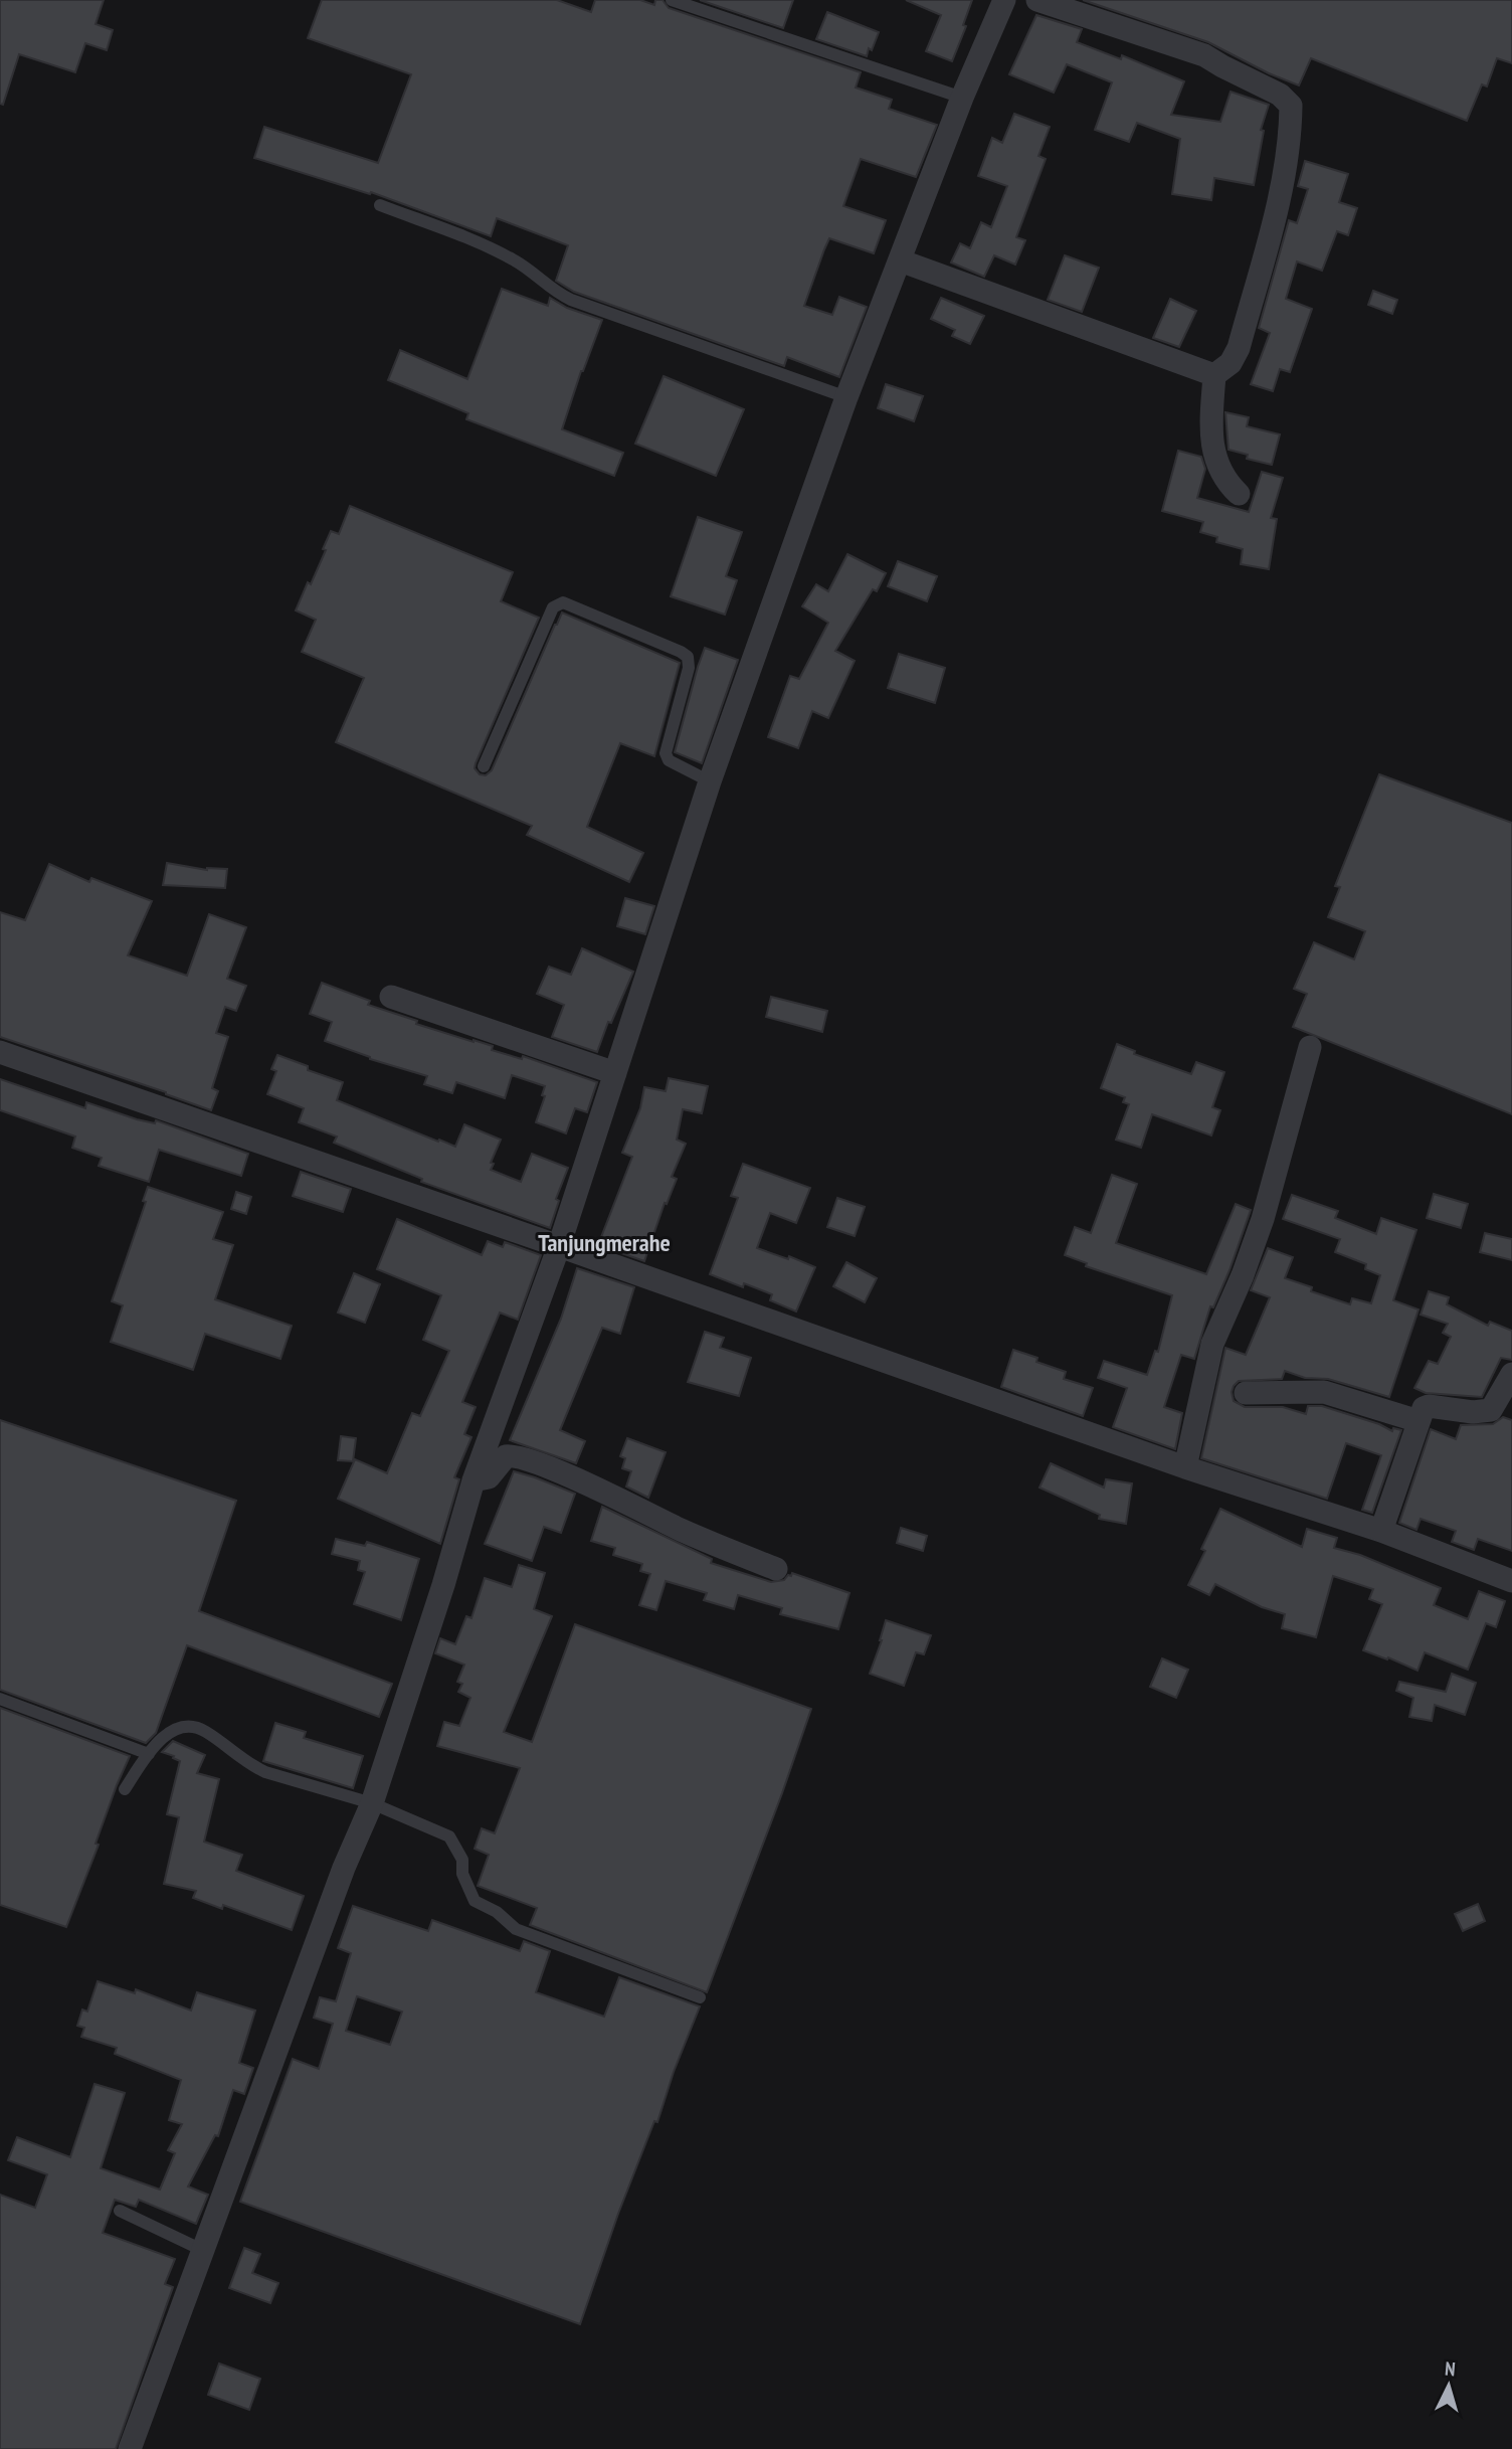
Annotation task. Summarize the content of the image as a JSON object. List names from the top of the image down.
{
  "districts": ["Tanjungmerahe"],
  "north": "top"
}
